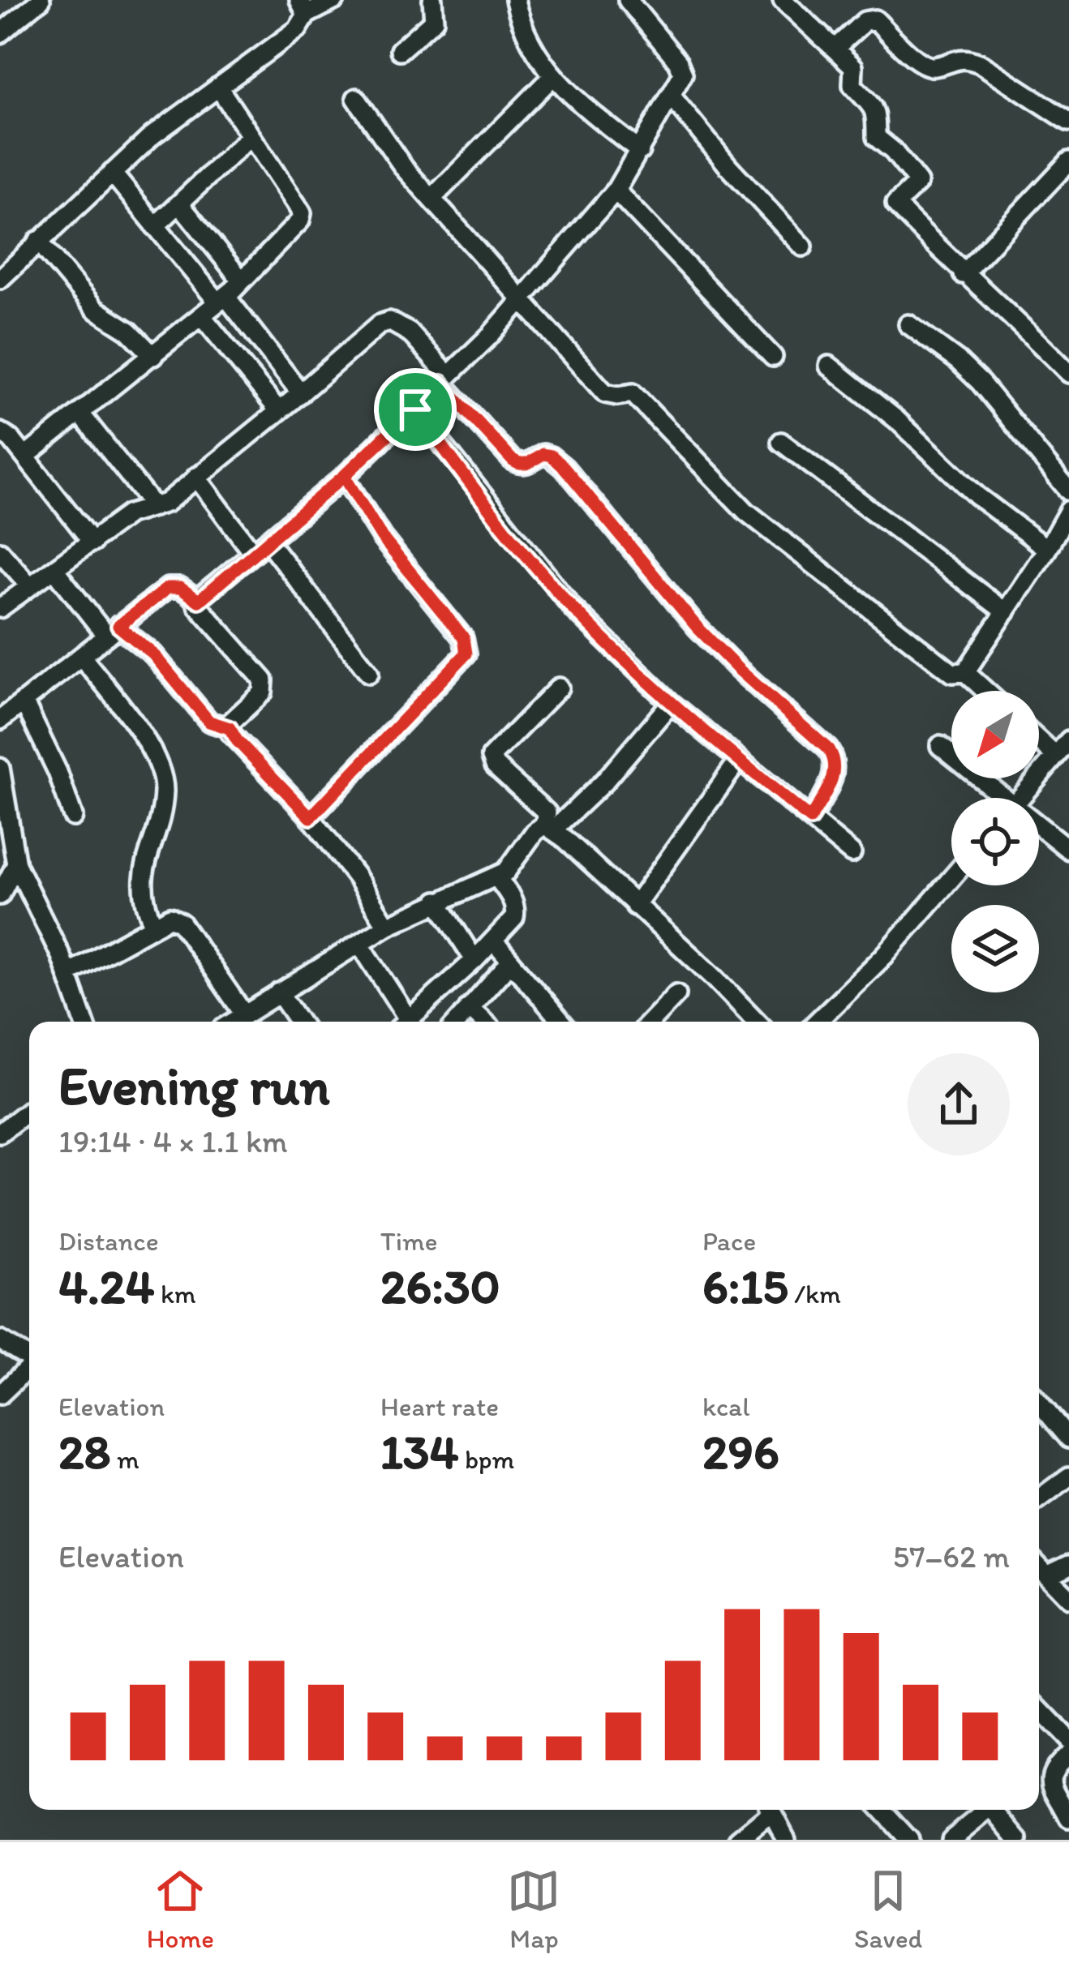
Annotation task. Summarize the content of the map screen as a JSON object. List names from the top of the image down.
{
  "north": "bottom left",
  "page": {
    "heading": ["Evening run", "19:14 · 4 × 1.1 km"],
    "stats": [
      ["Distance", "4.24 km"],
      ["Time", "26:30"],
      ["Pace", "6:15 /km"],
      ["Elevation", "28 m"],
      ["Heart rate", "134 bpm"],
      ["kcal", "296"]
    ],
    "chart": ["Elevation", "57–62 m"],
    "tabs": ["Home", "Map", "Saved"]
  }
}
